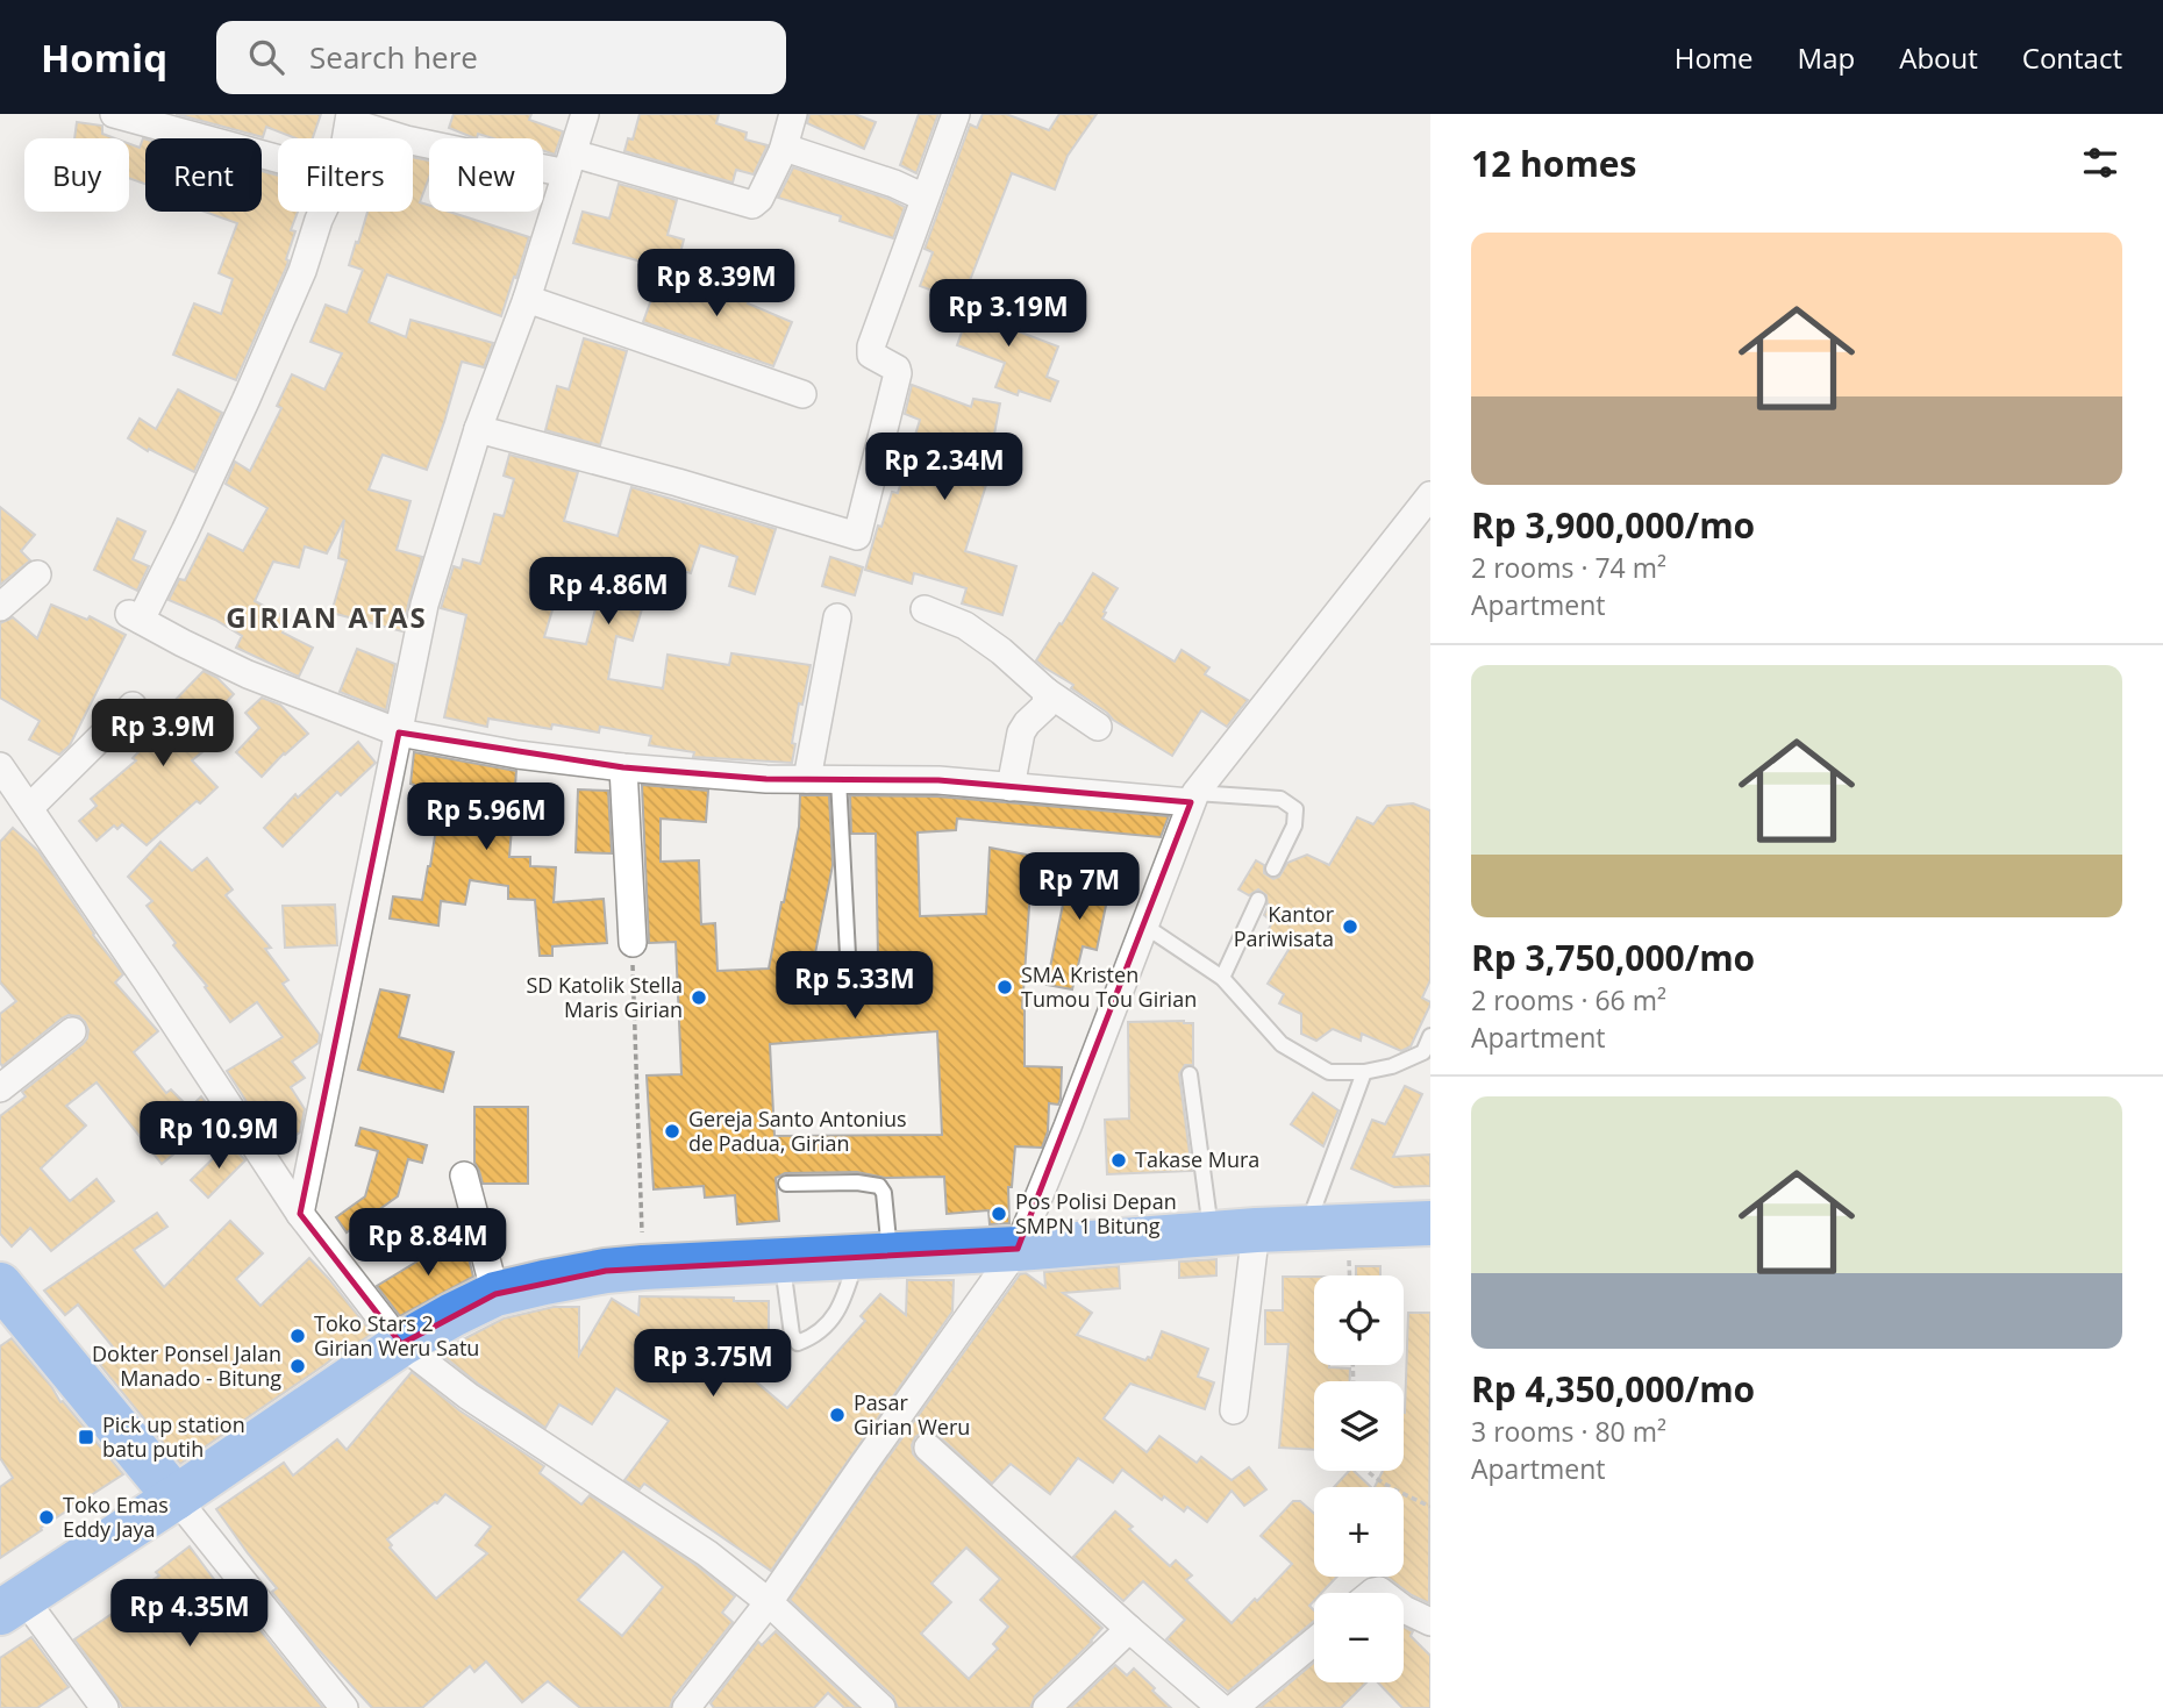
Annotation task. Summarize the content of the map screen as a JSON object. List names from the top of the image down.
{
  "districts": ["GIRIAN ATAS"],
  "places": {
    "other": [
      "Kantor Pariwisata",
      "SMA Kristen Tumou Tou Girian",
      "SD Katolik Stella Maris Girian",
      "Gereja Santo Antonius de Padua, Girian",
      "Takase Mura",
      "Pos Polisi Depan SMPN 1 Bitung",
      "Toko Stars 2 Girian Weru Satu",
      "Dokter Ponsel Jalan Manado - Bitung",
      "Pasar Girian Weru",
      "Toko Emas Eddy Jaya"
    ],
    "transit": ["Pick up station batu putih"]
  },
  "page": {
    "header": "Homiq",
    "search": "Search here",
    "nav": [
      "Home",
      "Map",
      "About",
      "Contact"
    ],
    "heading": "12 homes",
    "chip": [
      "Buy",
      "Rent",
      "Filters",
      "New"
    ],
    "list": [
      {
        "name": "Rp 3,900,000/mo",
        "note": "2 rooms · 74 m² · Apartment"
      },
      {
        "name": "Rp 3,750,000/mo",
        "note": "2 rooms · 66 m² · Apartment"
      },
      {
        "name": "Rp 4,350,000/mo",
        "note": "3 rooms · 80 m² · Apartment"
      }
    ],
    "price": [
      "Rp 8.39M",
      "Rp 3.19M",
      "Rp 2.34M",
      "Rp 4.86M",
      "Rp 3.9M",
      "Rp 5.96M",
      "Rp 7M",
      "Rp 5.33M",
      "Rp 10.9M",
      "Rp 8.84M",
      "Rp 3.75M",
      "Rp 4.35M"
    ],
    "map_buttons": ["+", "−"]
  }
}
